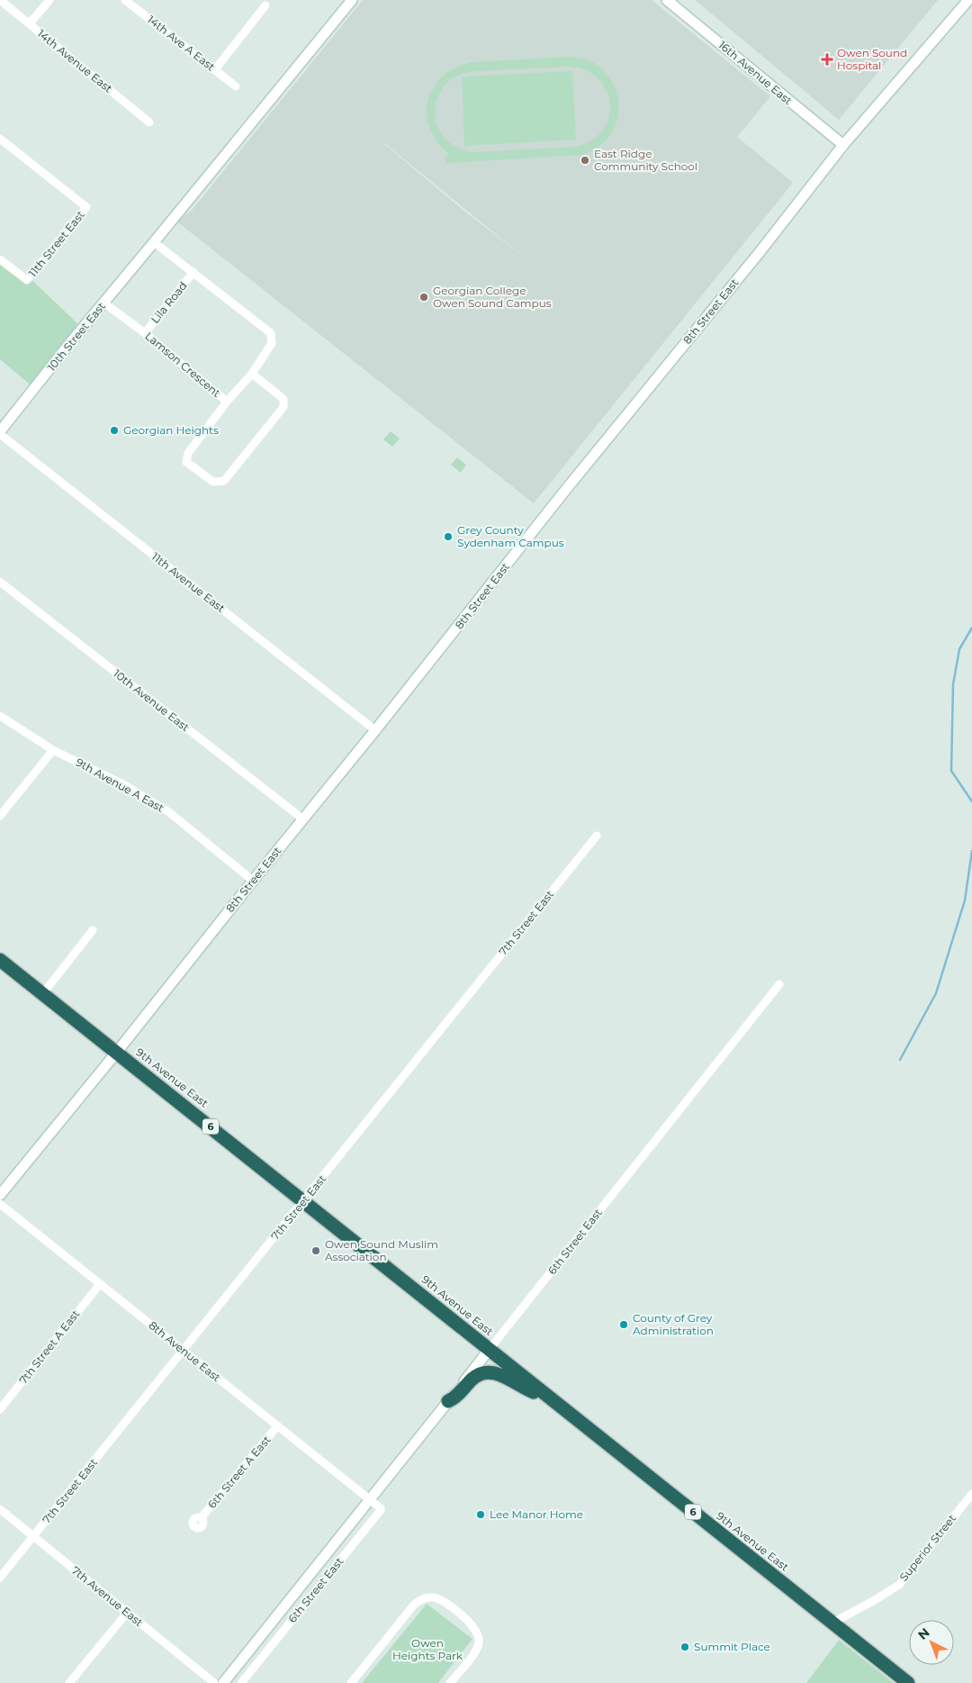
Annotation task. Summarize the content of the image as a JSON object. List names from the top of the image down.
{
  "streets": {
    "highway": ["9th Avenue East", "6"],
    "main road": [
      "16th Avenue East",
      "8th Street East",
      "10th Street East",
      "6th Street East"
    ],
    "street": [
      "14th Ave A East",
      "14th Avenue East",
      "11th Street East",
      "Lila Road",
      "Lamson Crescent",
      "11th Avenue East",
      "10th Avenue East",
      "9th Avenue A East",
      "7th Street East",
      "7th Street A East",
      "8th Avenue East",
      "6th Street A East",
      "Superior Street",
      "7th Avenue East"
    ]
  },
  "crossings": [
    ["16th Avenue East", "8th Street East"],
    ["Lila Road", "Lamson Crescent"],
    ["8th Street East", "11th Avenue East"],
    ["8th Street East", "10th Avenue East"],
    ["8th Street East", "9th Avenue A East"],
    ["8th Street East", "9th Avenue East"],
    ["10th Street East", "Lamson Crescent"],
    ["10th Street East", "11th Avenue East"],
    ["7th Street East", "9th Avenue East"],
    ["7th Street East", "8th Avenue East"],
    ["7th Street East", "7th Avenue East"],
    ["9th Avenue East", "6"],
    ["9th Avenue East", "6th Street East"],
    ["9th Avenue East", "Superior Street"],
    ["6", "Superior Street"],
    ["6th Street East", "8th Avenue East"],
    ["7th Street A East", "8th Avenue East"],
    ["8th Avenue East", "6th Street A East"]
  ],
  "parks": ["Owen Heights Park"],
  "places": {
    "health": ["Owen Sound Hospital"],
    "other": [
      "East Ridge Community School",
      "Georgian College Owen Sound Campus",
      "Georgian Heights",
      "Grey County Sydenham Campus",
      "Owen Sound Muslim Association",
      "County of Grey Administration",
      "Lee Manor Home",
      "Summit Place"
    ]
  },
  "north": "top left"
}
